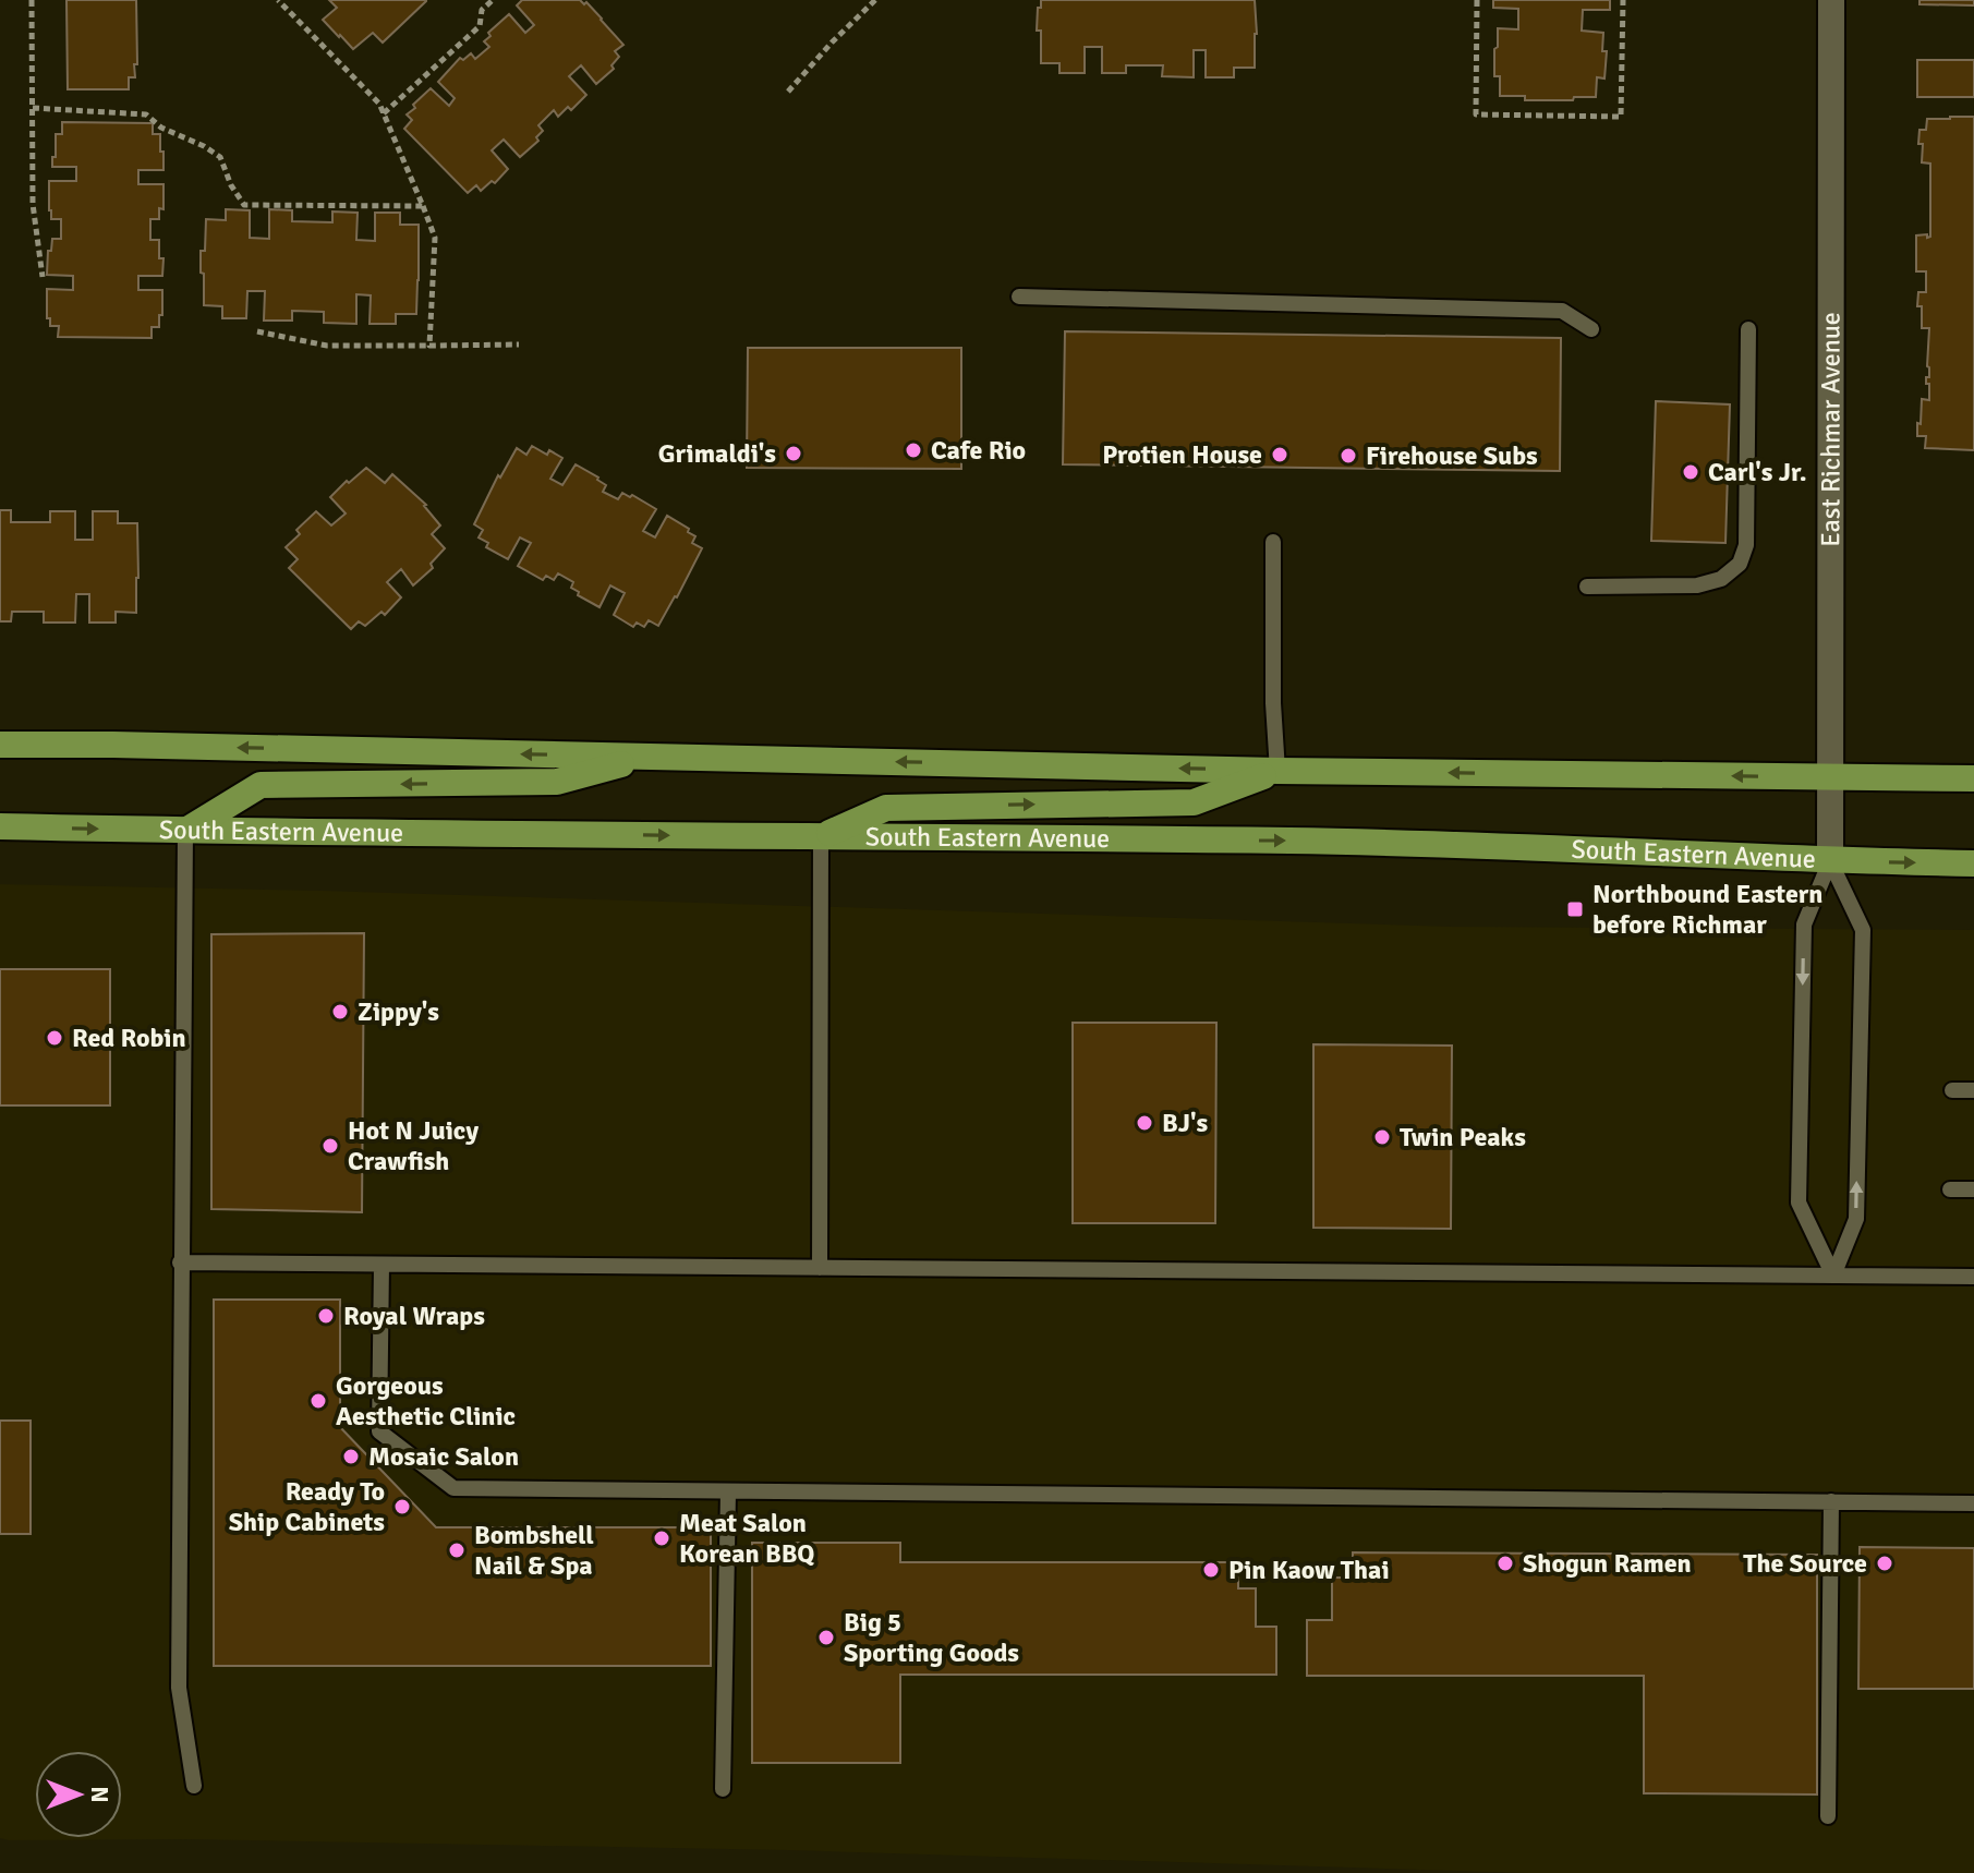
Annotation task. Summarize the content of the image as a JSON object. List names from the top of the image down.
{
  "streets": {
    "main road": ["South Eastern Avenue"],
    "street": ["East Richmar Avenue"]
  },
  "crossings": [
    ["East Richmar Avenue", "South Eastern Avenue"]
  ],
  "places": {
    "other": [
      "Cafe Rio",
      "Grimaldi's",
      "Protien House",
      "Firehouse Subs",
      "Carl's Jr.",
      "Zippy's",
      "Red Robin",
      "BJ's",
      "Twin Peaks",
      "Hot N Juicy Crawfish",
      "Royal Wraps",
      "Gorgeous Aesthetic Clinic",
      "Mosaic Salon",
      "Ready To Ship Cabinets",
      "Meat Salon Korean BBQ",
      "Bombshell Nail & Spa",
      "Shogun Ramen",
      "The Source",
      "Pin Kaow Thai",
      "Big 5 Sporting Goods"
    ],
    "transit": ["Northbound Eastern before Richmar"]
  },
  "north": "right"
}
